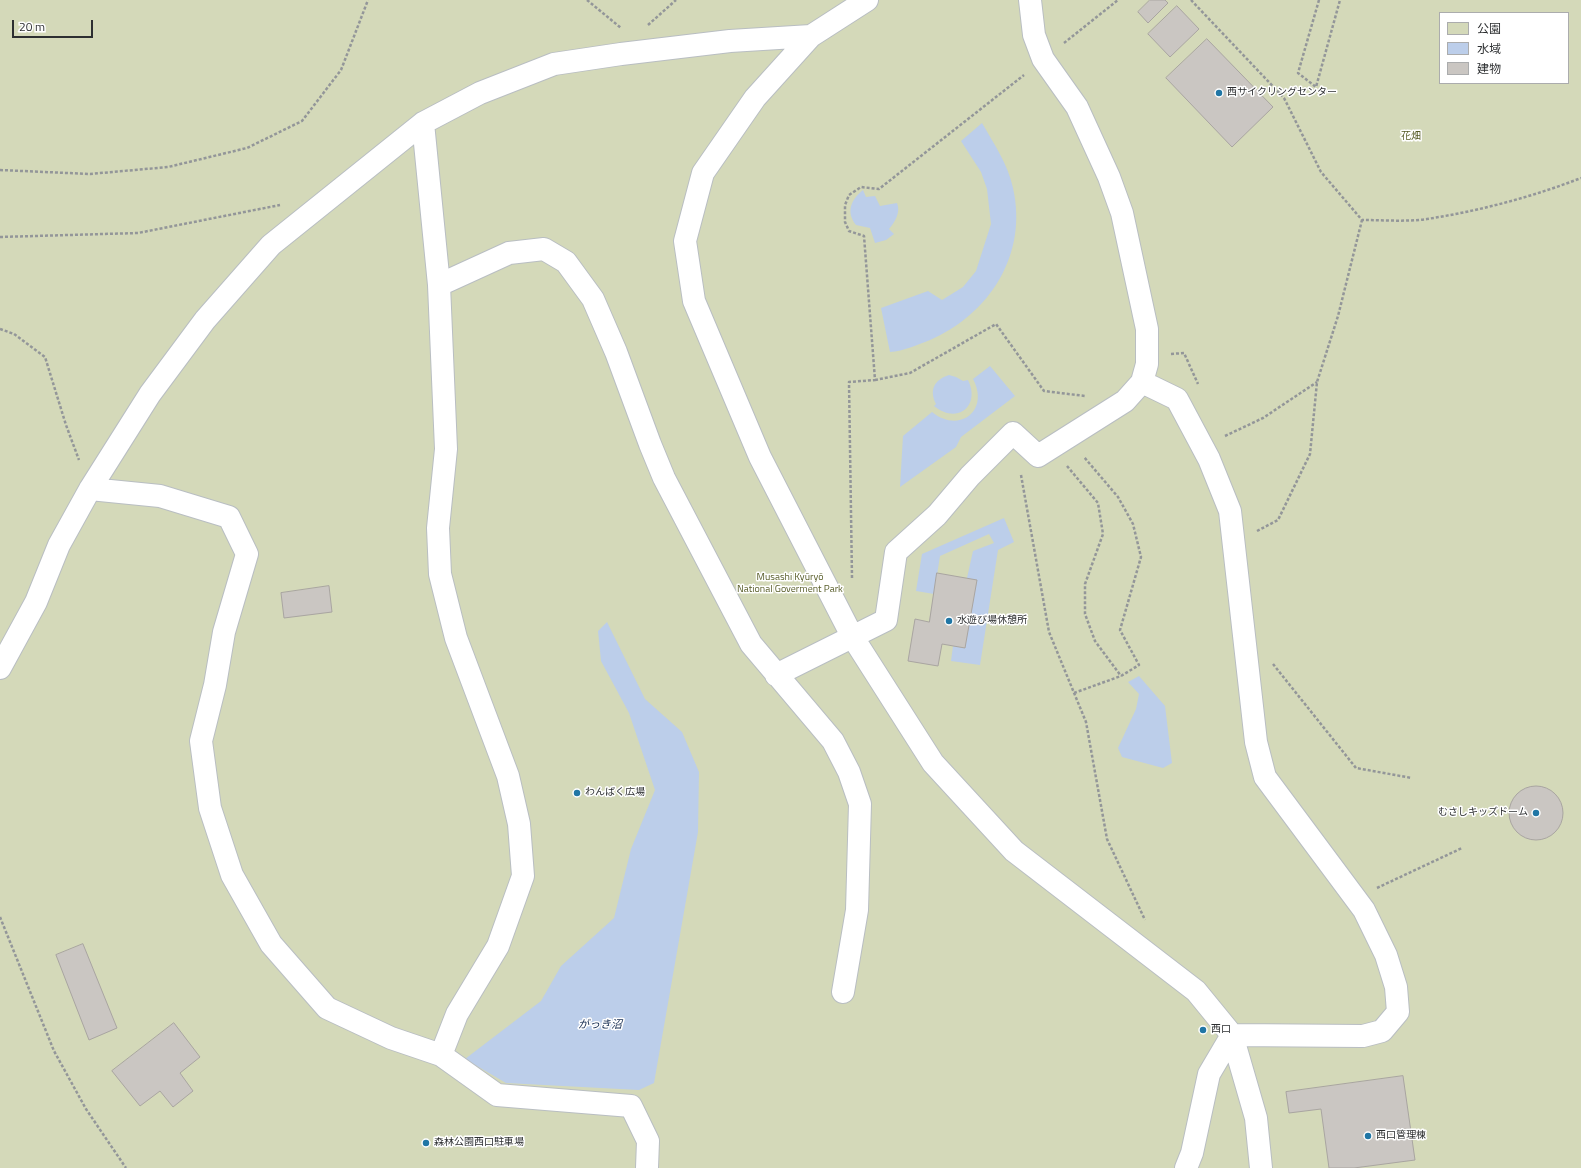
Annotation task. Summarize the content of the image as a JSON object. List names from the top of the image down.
{
  "water": ["がっき沼"],
  "parks": ["花畑", "Musashi Kyūryō National Goverment Park"],
  "places": [
    "西サイクリングセンター",
    "水遊び場休憩所",
    "わんぱく広場",
    "むさしキッズドーム",
    "西口",
    "西口管理棟",
    "森林公園西口駐車場"
  ],
  "legend": ["公園", "水域", "建物"],
  "scale_bar": "20 m"
}
